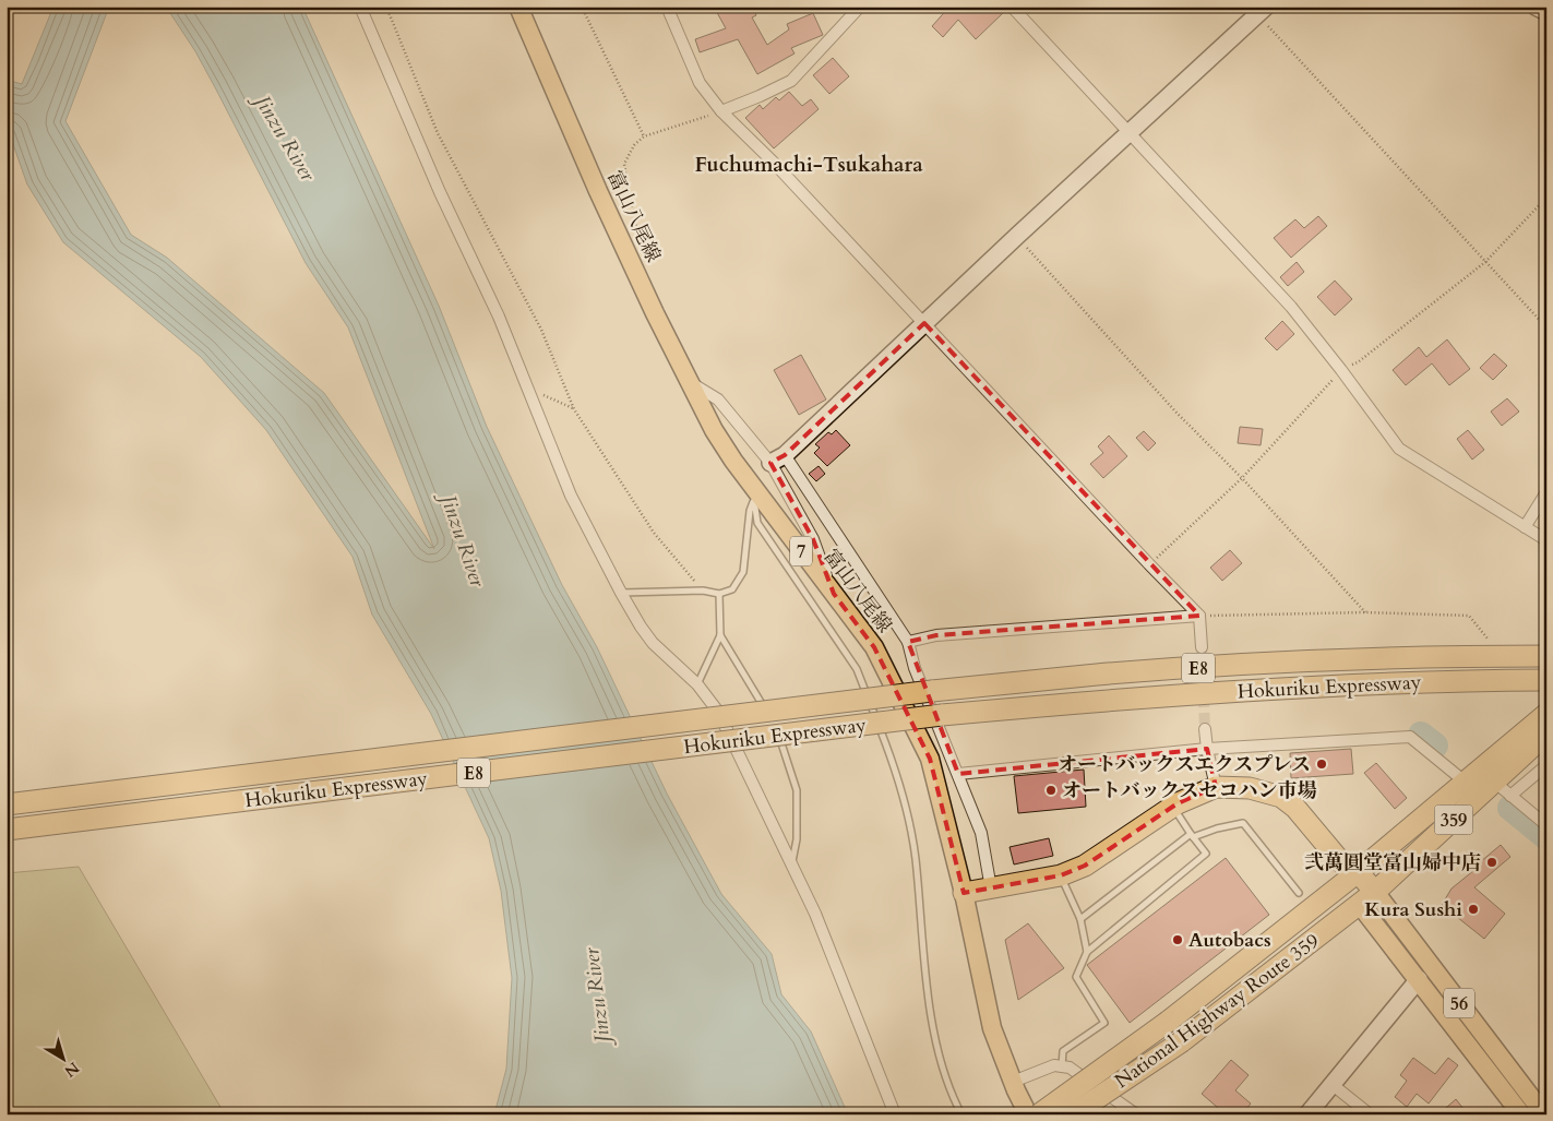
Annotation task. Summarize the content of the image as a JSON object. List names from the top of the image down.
{
  "streets": {
    "highway": [
      "E8",
      "Hokuriku Expressway",
      "359",
      "National Highway Route 359"
    ],
    "main road": ["富山八尾線", "7", "56"]
  },
  "crossings": [
    ["359", "56"],
    ["359", "National Highway Route 359"],
    ["56", "National Highway Route 359"]
  ],
  "districts": ["Fuchumachi-Tsukahara"],
  "water": ["Jinzu River"],
  "places": [
    "オートバックスエクスプレス",
    "オートバックスセコハン市場",
    "弐萬圓堂富山婦中店",
    "Kura Sushi",
    "Autobacs"
  ],
  "north": "bottom right"
}
